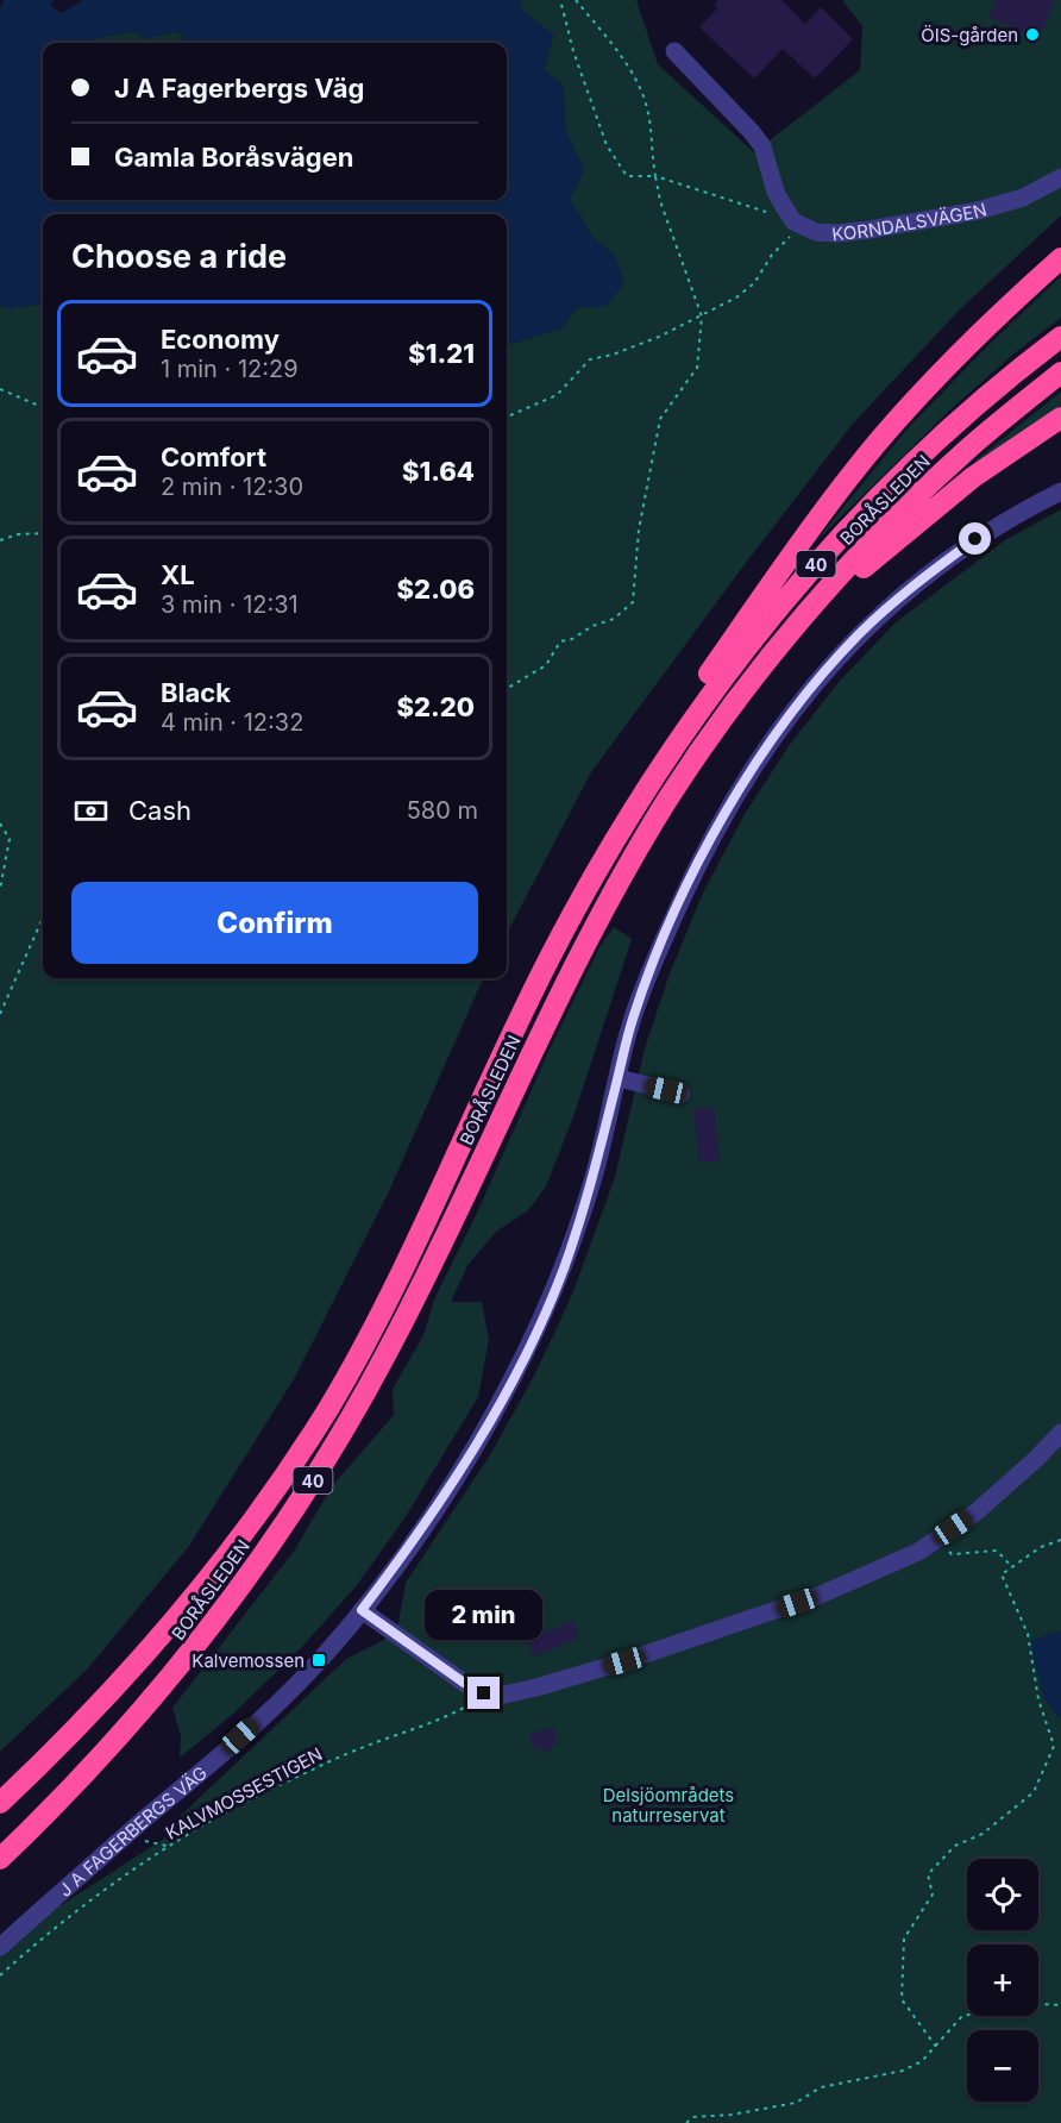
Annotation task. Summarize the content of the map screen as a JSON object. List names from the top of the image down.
{
  "streets": {
    "highway": ["BORÅSLEDEN", "40"],
    "street": ["KORNDALSVÄGEN", "J A FAGERBERGS VÄG"],
    "path": ["KALVMOSSESTIGEN"]
  },
  "parks": ["Delsjöområdets naturreservat"],
  "places": {
    "other": ["ÖIS-gården"],
    "transit": ["Kalvemossen"]
  },
  "page": {
    "banner": ["J A Fagerbergs Väg", "Gamla Boråsvägen"],
    "heading": "Choose a ride",
    "list": [
      {
        "name": "Economy",
        "note": "1 min · 12:29",
        "value": "$1.21"
      },
      {
        "name": "Comfort",
        "note": "2 min · 12:30",
        "value": "$1.64"
      },
      {
        "name": "XL",
        "note": "3 min · 12:31",
        "value": "$2.06"
      },
      {
        "name": "Black",
        "note": "4 min · 12:32",
        "value": "$2.20"
      }
    ],
    "pay": ["Cash", "580 m"],
    "buttons": "Confirm",
    "bubble": "2 min",
    "map_buttons": ["+", "−"]
  }
}
